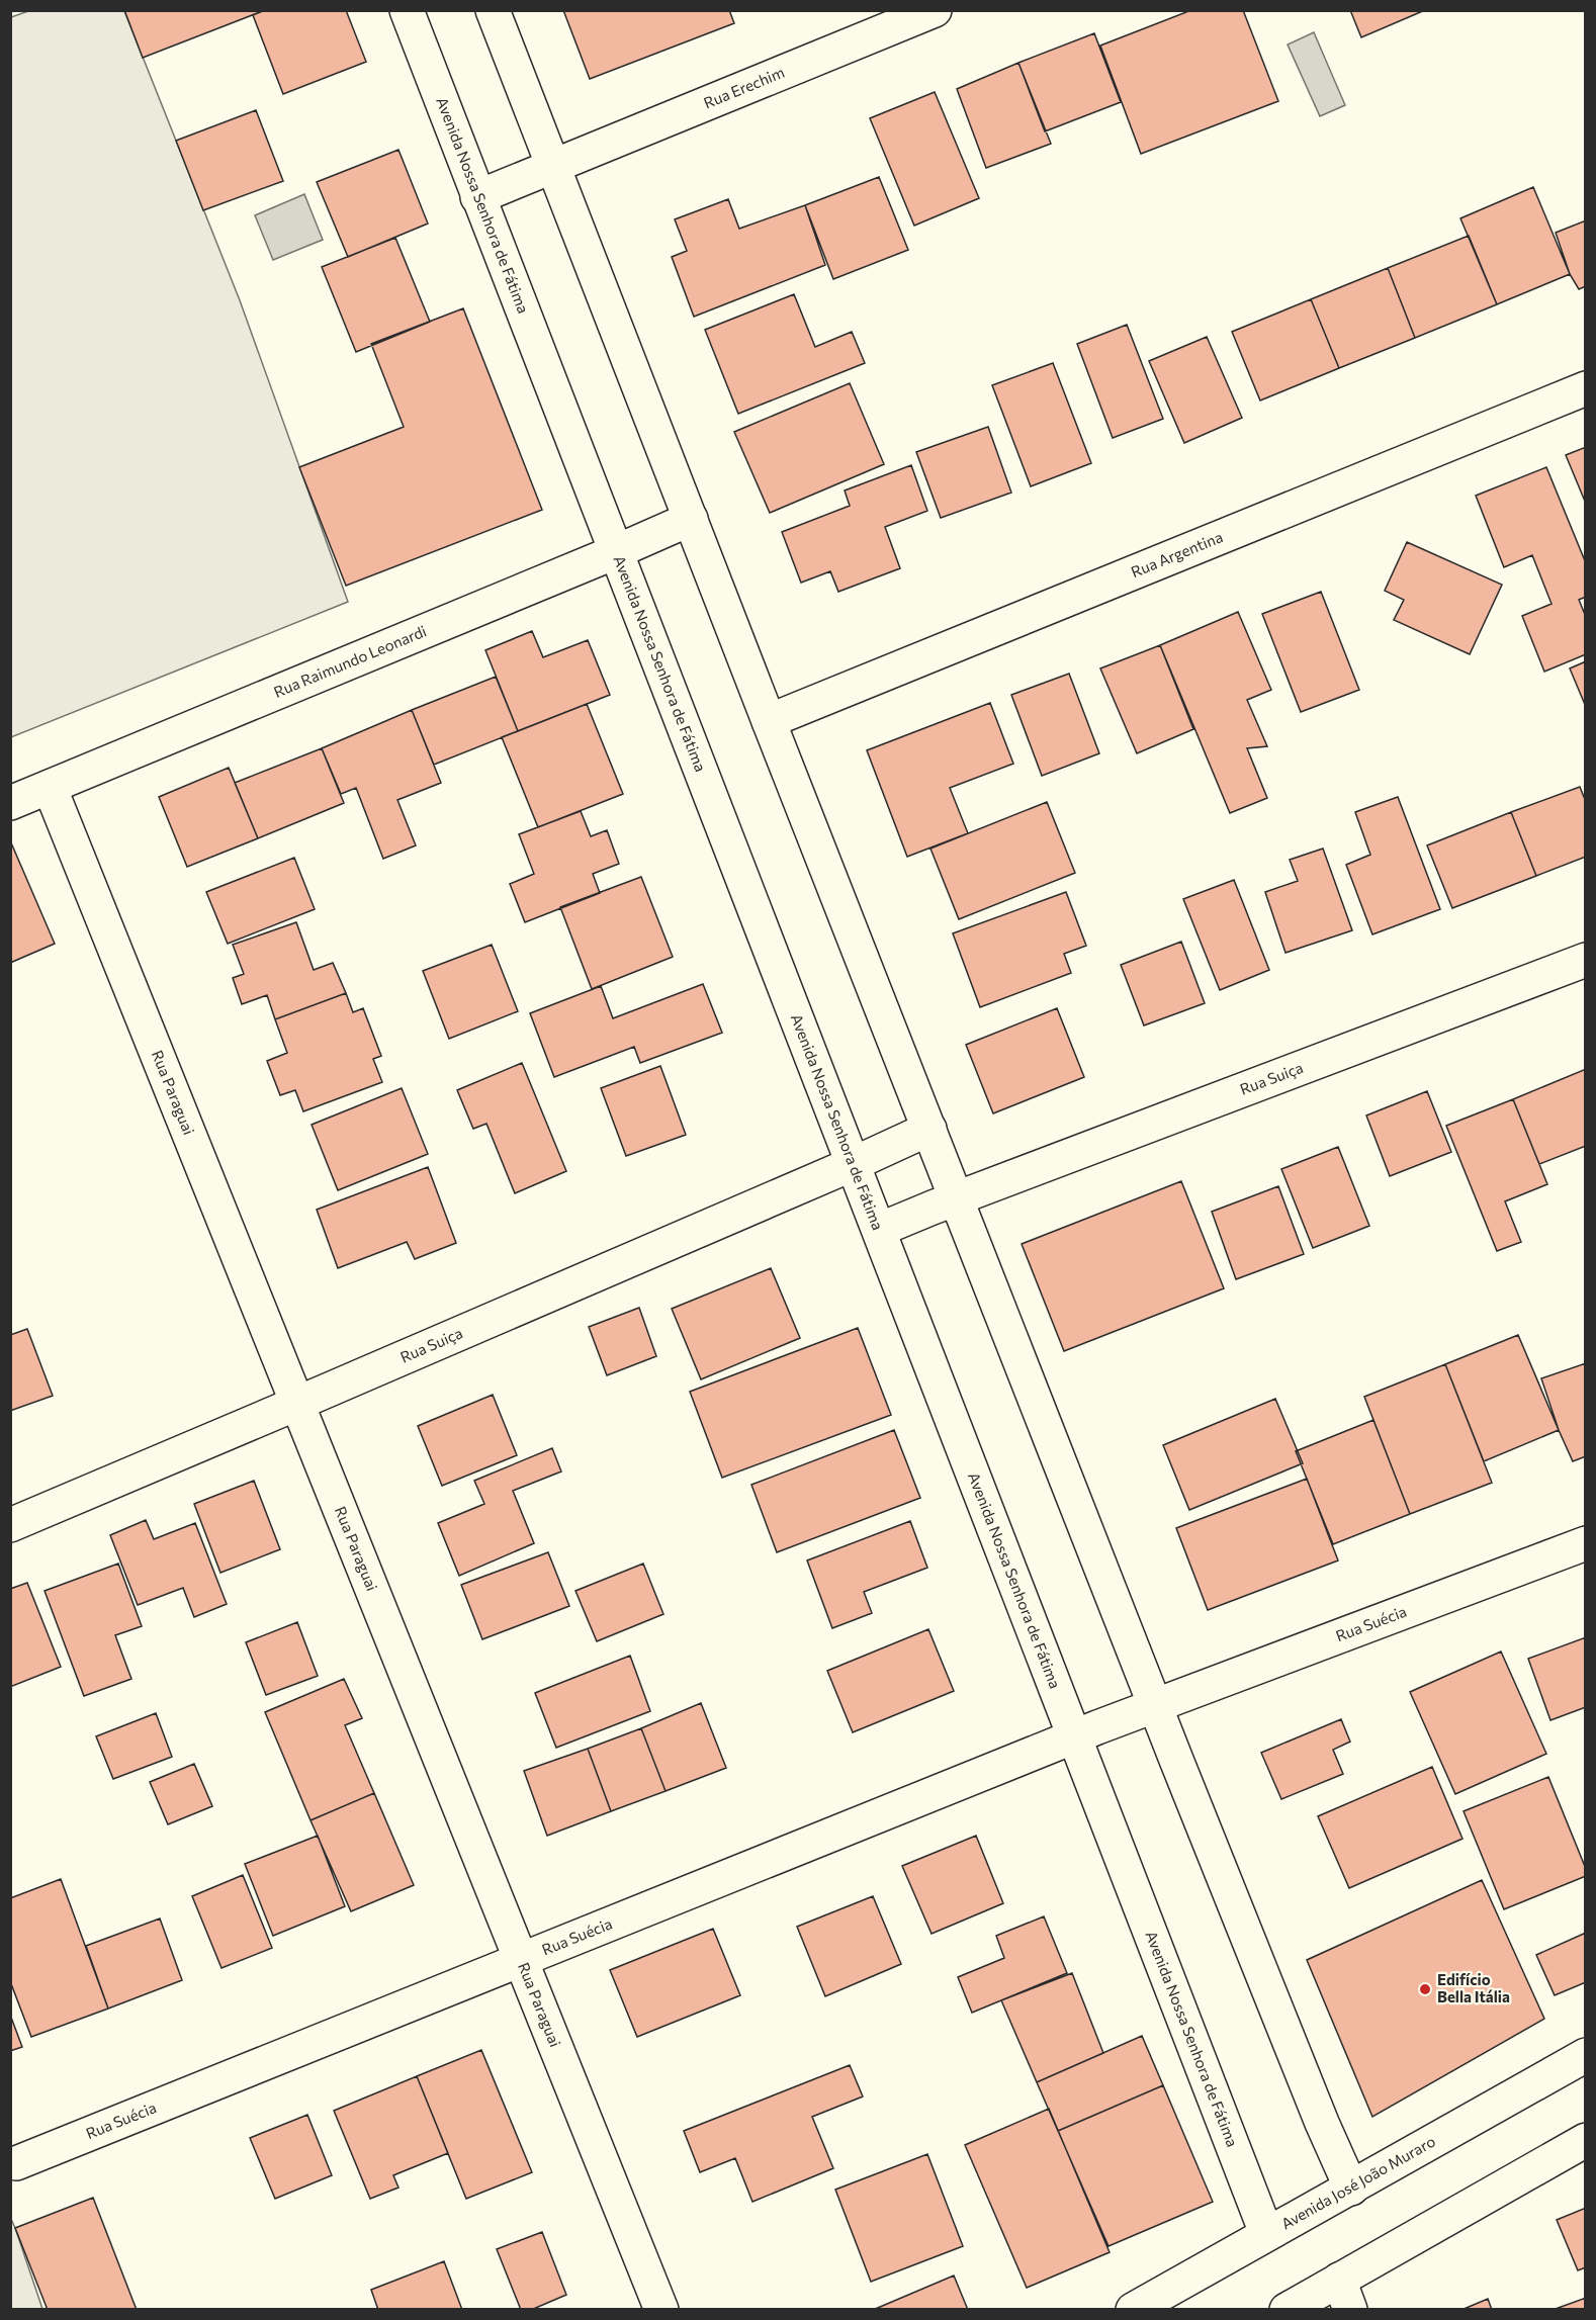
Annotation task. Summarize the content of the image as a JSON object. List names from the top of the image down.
{
  "streets": {
    "street": [
      "Rua Erechim",
      "Avenida Nossa Senhora de Fátima",
      "Rua Argentina",
      "Rua Raimundo Leonardi",
      "Rua Suiça",
      "Rua Paraguai",
      "Rua Suécia",
      "Avenida José João Muraro"
    ]
  },
  "crossings": [
    ["Rua Erechim", "Avenida Nossa Senhora de Fátima"],
    ["Avenida Nossa Senhora de Fátima", "Rua Raimundo Leonardi"],
    ["Avenida Nossa Senhora de Fátima", "Rua Suiça"],
    ["Avenida Nossa Senhora de Fátima", "Rua Suécia"],
    ["Avenida Nossa Senhora de Fátima", "Avenida José João Muraro"],
    ["Rua Raimundo Leonardi", "Rua Paraguai"],
    ["Rua Suiça", "Rua Paraguai"],
    ["Rua Paraguai", "Rua Suécia"]
  ],
  "places": ["Edifício Bella Itália"]
}
